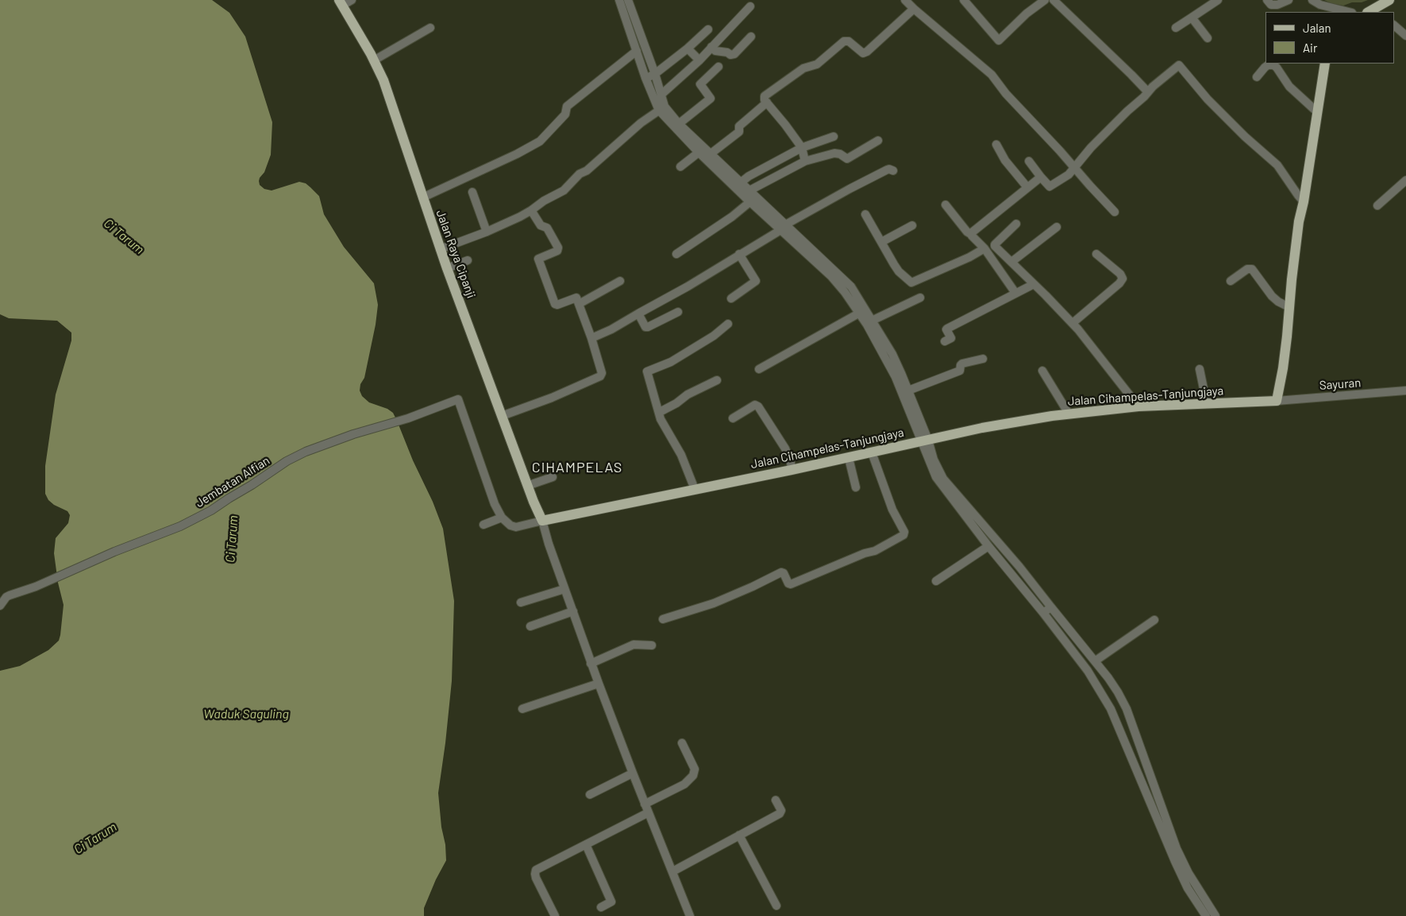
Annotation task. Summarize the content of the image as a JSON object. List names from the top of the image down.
{
  "streets": {
    "main road": ["Jalan Raya Cipanji", "Jalan Cihampelas-Tanjungjaya"],
    "street": ["Sayuran", "Jembatan Alfian"]
  },
  "crossings": [
    ["Jalan Raya Cipanji", "Jalan Cihampelas-Tanjungjaya"],
    ["Sayuran", "Jalan Cihampelas-Tanjungjaya"]
  ],
  "districts": ["CIHAMPELAS"],
  "water": ["Ci Tarum", "Waduk Saguling"],
  "legend": ["Jalan", "Air"]
}
